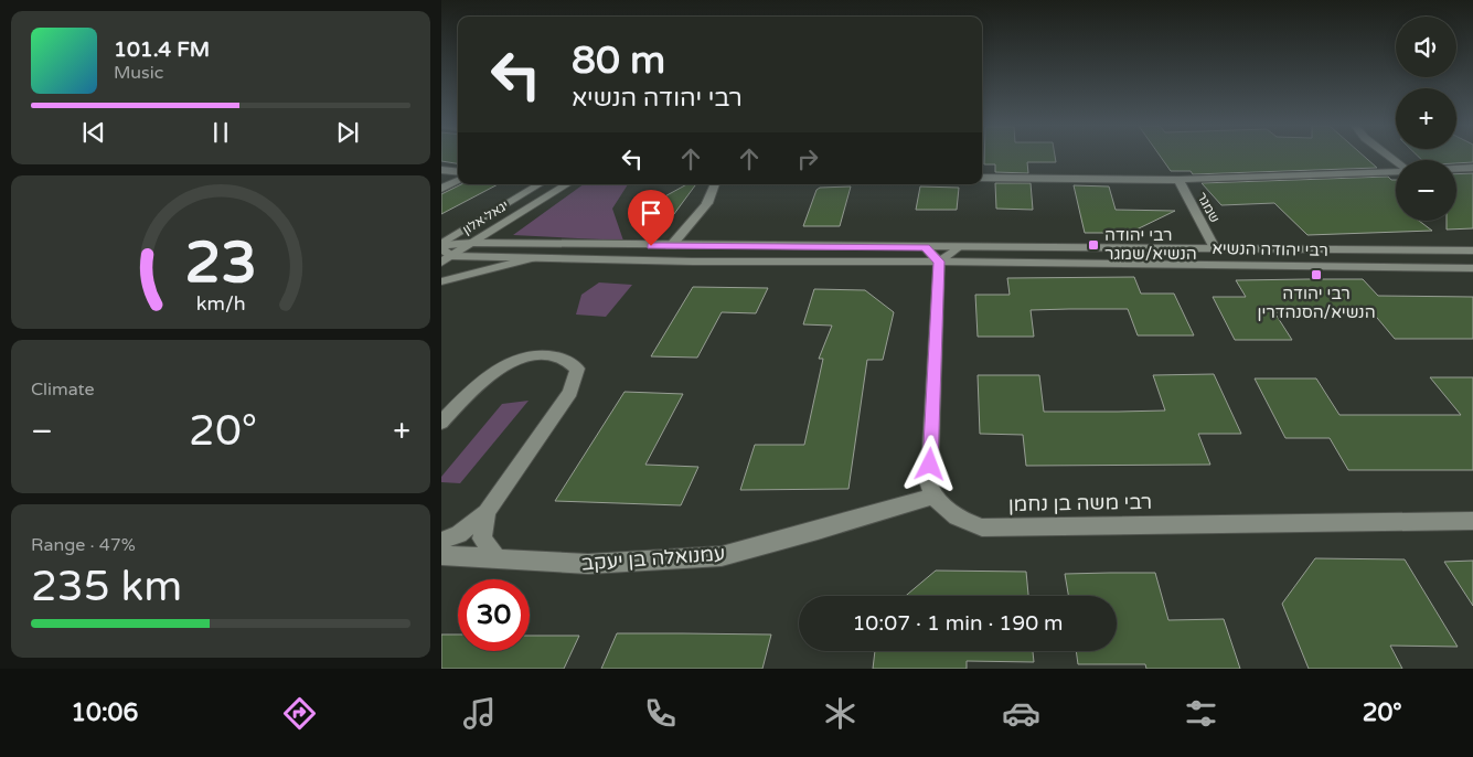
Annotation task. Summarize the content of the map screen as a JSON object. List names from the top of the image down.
{
  "streets": {
    "street": [
      "שמגר",
      "יגאל אלון",
      "רבי יהודה הנשיא",
      "רבי משה בן נחמן",
      "עמנואלה בן יעקב"
    ]
  },
  "crossings": [
    ["שמגר", "רבי יהודה הנשיא"],
    ["יגאל אלון", "רבי יהודה הנשיא"],
    ["רבי משה בן נחמן", "עמנואלה בן יעקב"]
  ],
  "places": {
    "transit": ["רבי יהודה הנשיא/שמגר", "רבי יהודה הנשיא/הסנהדרין"]
  },
  "page": {
    "map_buttons": ["+", "−"],
    "turn": ["80 m", "רבי יהודה הנשיא"],
    "song": ["101.4 FM", "Music"],
    "tile": [
      "Climate",
      ["Range · 47%", "235 km"]
    ],
    "heat": ["−", "20°", "+"],
    "limit": "30",
    "trip": "10:07 · 1 min · 190 m",
    "tabs": ["10:06", "20°"],
    "gauge": ["23", "km/h"]
  }
}
